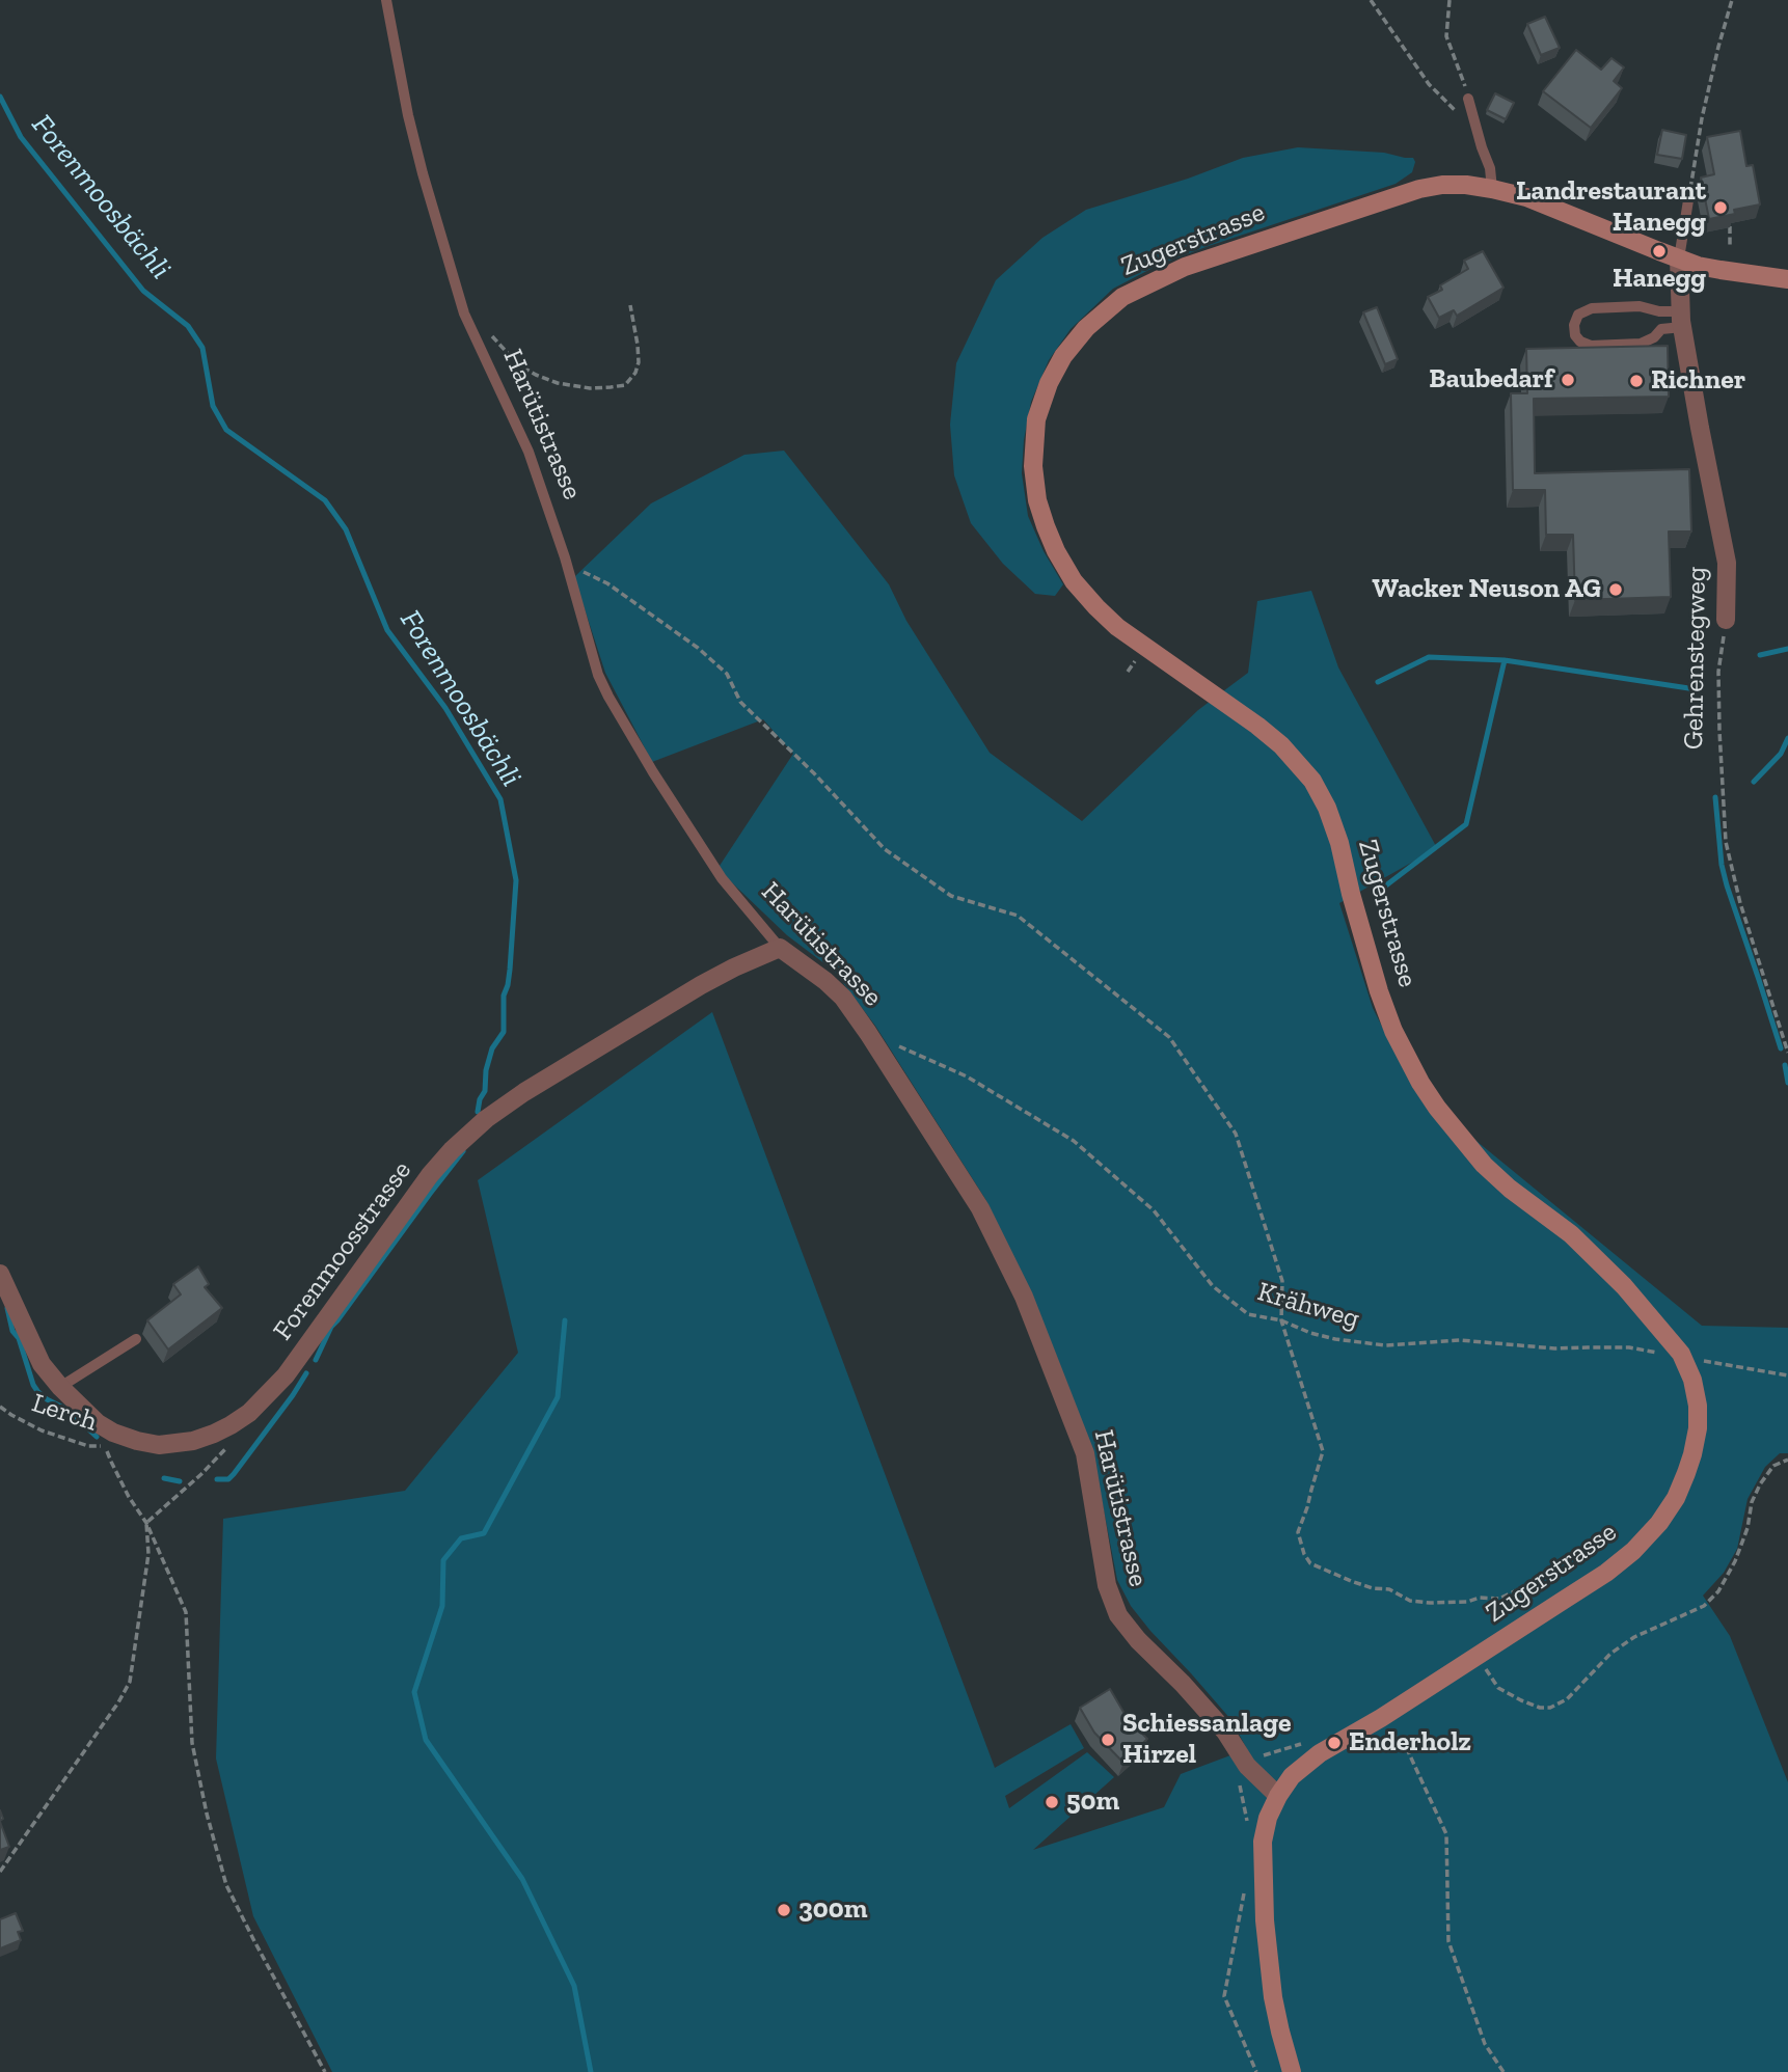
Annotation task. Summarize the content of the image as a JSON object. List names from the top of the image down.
{
  "streets": {
    "main road": ["Zugerstrasse"],
    "street": ["Harütistrasse", "Gehrenstegweg", "Forenmoosstrasse"],
    "path": ["Krähweg", "Lerch"]
  },
  "crossings": [
    ["Zugerstrasse", "Harütistrasse"],
    ["Zugerstrasse", "Gehrenstegweg"],
    ["Zugerstrasse", "Krähweg"],
    ["Harütistrasse", "Forenmoosstrasse"],
    ["Harütistrasse", "Krähweg"]
  ],
  "water": ["Forenmoosbächli"],
  "places": [
    "Landrestaurant Hanegg",
    "Hanegg",
    "Baubedarf",
    "Richner",
    "Wacker Neuson AG",
    "Schiessanlage Hirzel",
    "Enderholz",
    "50m",
    "300m"
  ]
}
